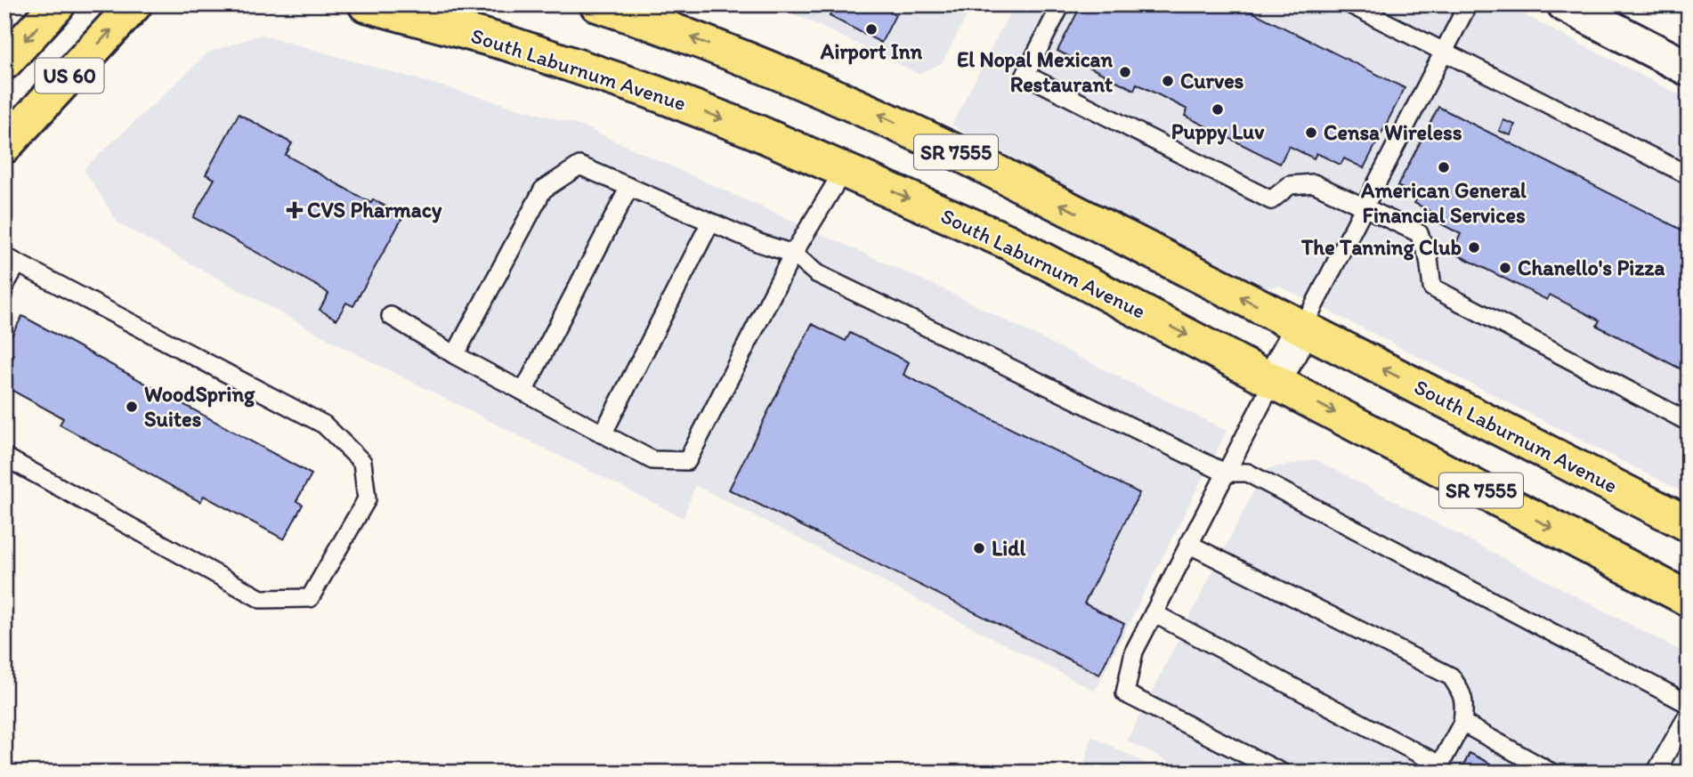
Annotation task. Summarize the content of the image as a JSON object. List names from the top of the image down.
{
  "streets": {
    "main road": ["South Laburnum Avenue", "US 60", "SR 7555"]
  },
  "places": {
    "other": [
      "Airport Inn",
      "El Nopal Mexican Restaurant",
      "Curves",
      "Puppy Luv",
      "Censa Wireless",
      "American General Financial Services",
      "The Tanning Club",
      "Chanello's Pizza",
      "WoodSpring Suites",
      "Lidl"
    ],
    "health": ["CVS Pharmacy"]
  }
}
